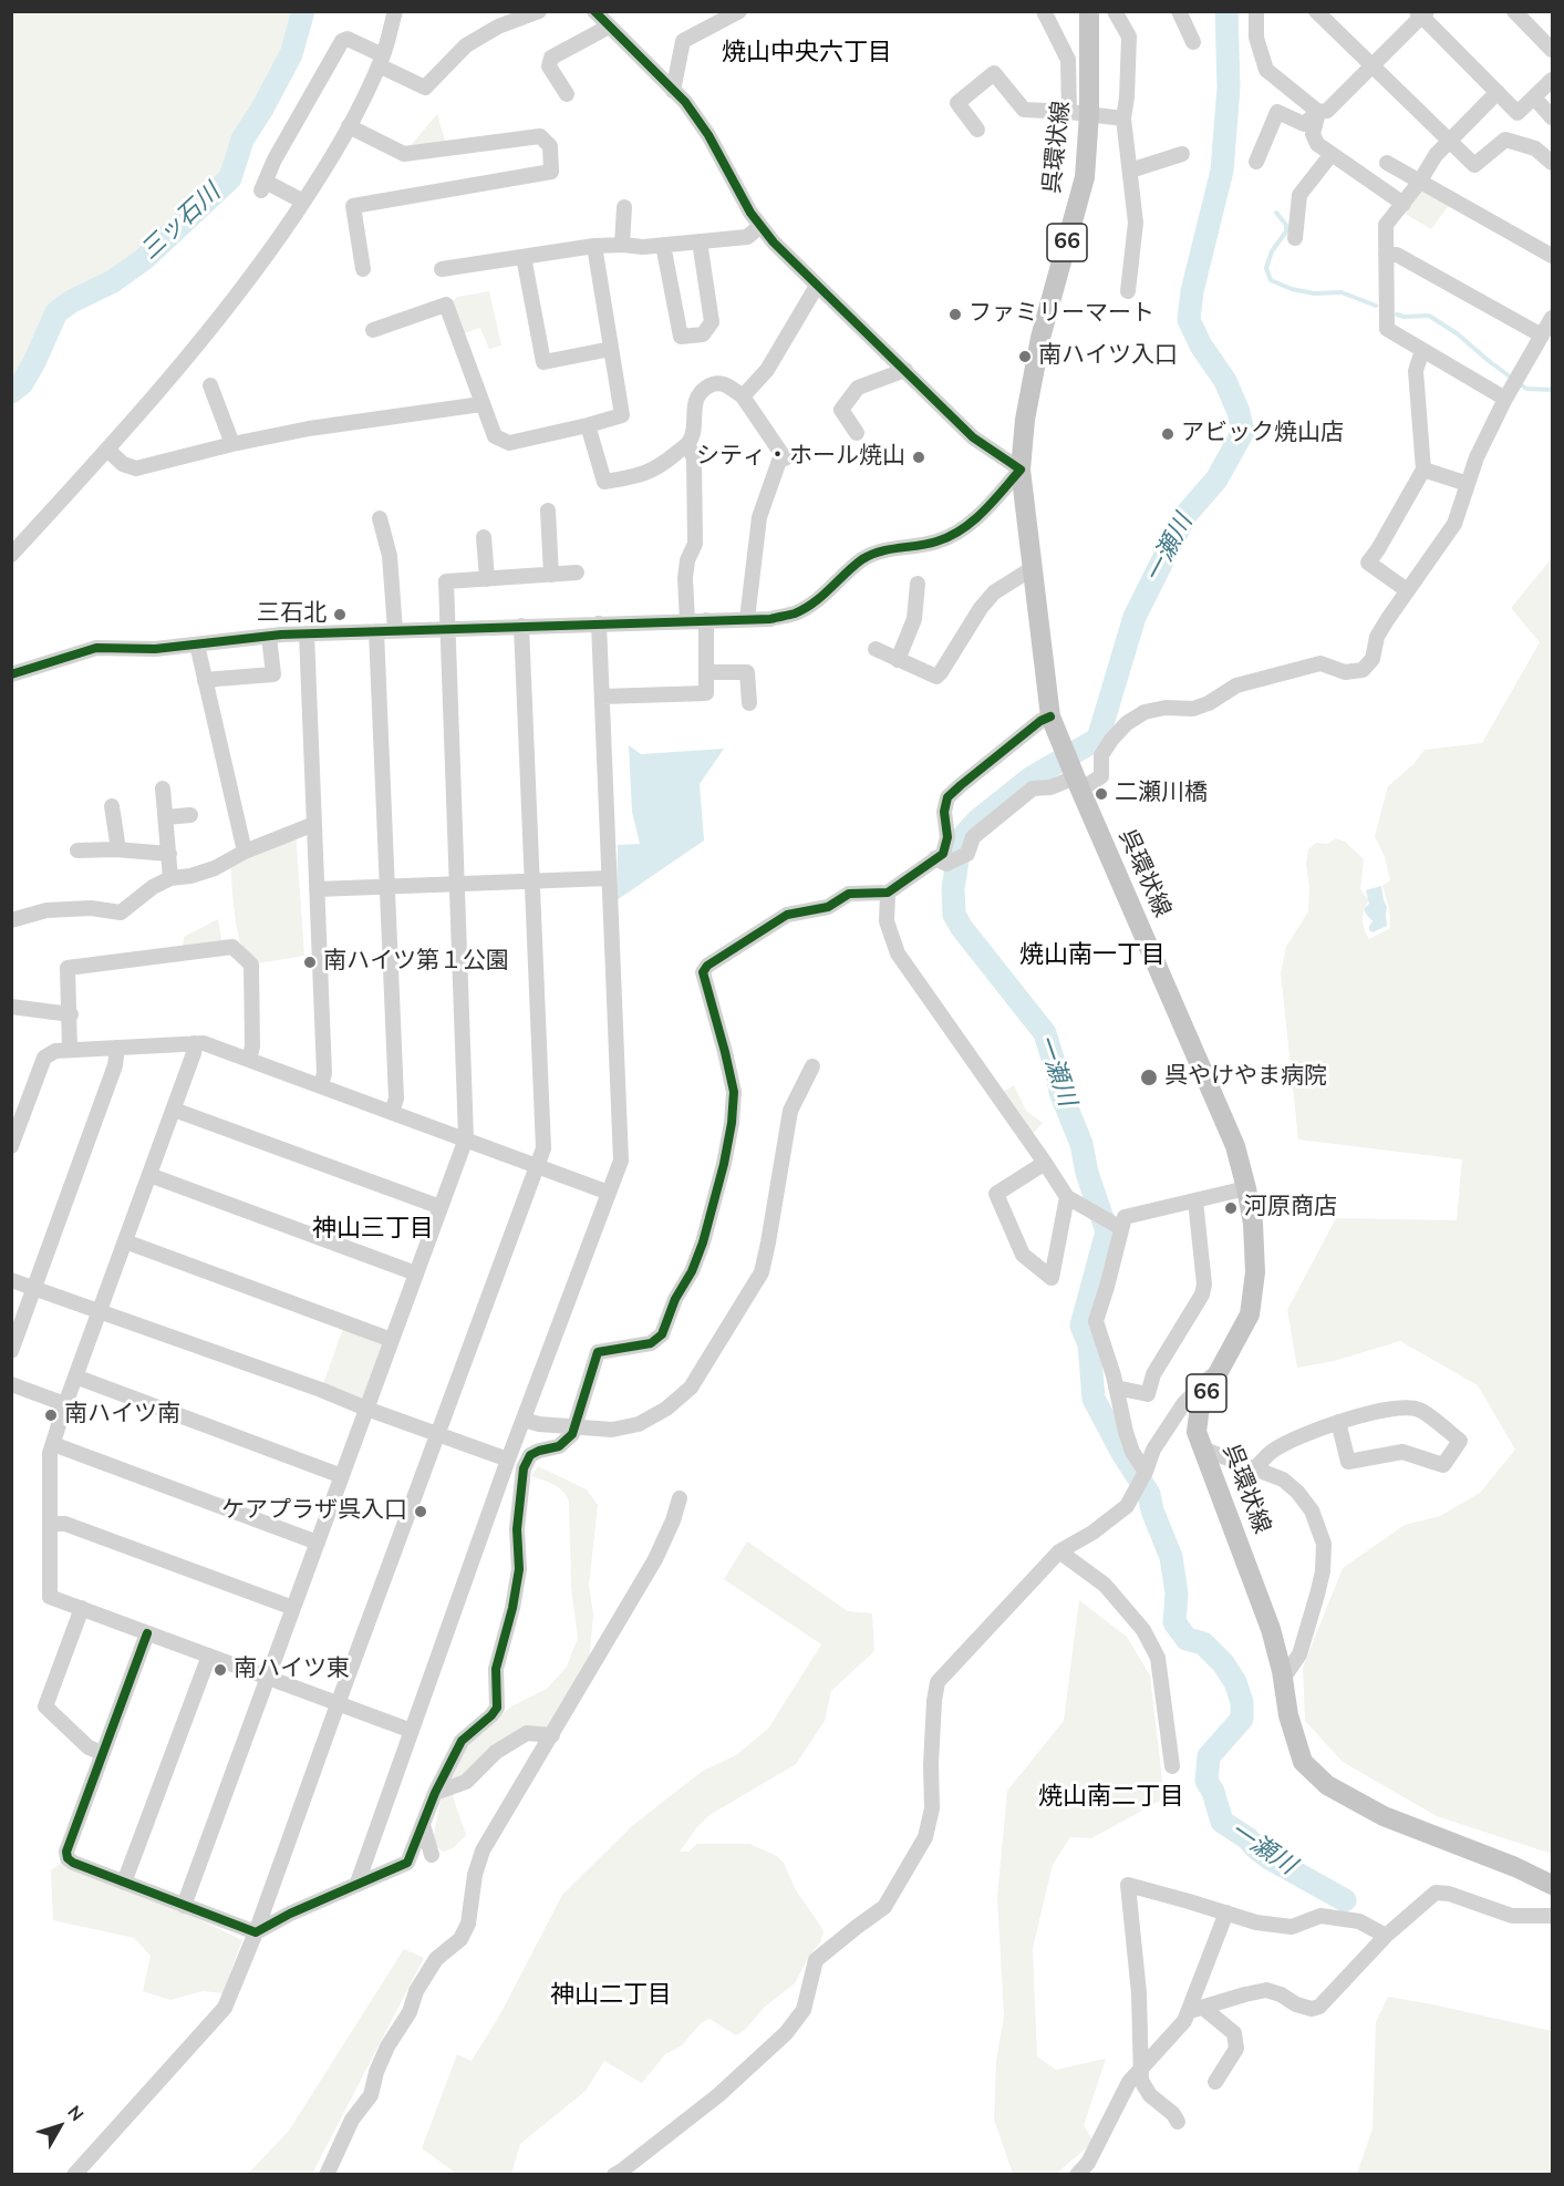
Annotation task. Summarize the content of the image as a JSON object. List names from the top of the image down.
{
  "streets": {
    "main road": ["呉環状線", "66"]
  },
  "districts": [
    "焼山中央六丁目",
    "焼山南一丁目",
    "神山三丁目",
    "焼山南二丁目",
    "神山二丁目"
  ],
  "water": ["三ッ石川", "一瀬川"],
  "places": [
    "ファミリーマート",
    "南ハイツ入口",
    "アビック焼山店",
    "シティ・ホール焼山",
    "三石北",
    "二瀬川橋",
    "南ハイツ第１公園",
    "呉やけやま病院",
    "河原商店",
    "南ハイツ南",
    "ケアプラザ呉入口",
    "南ハイツ東"
  ],
  "north": "top right"
}
